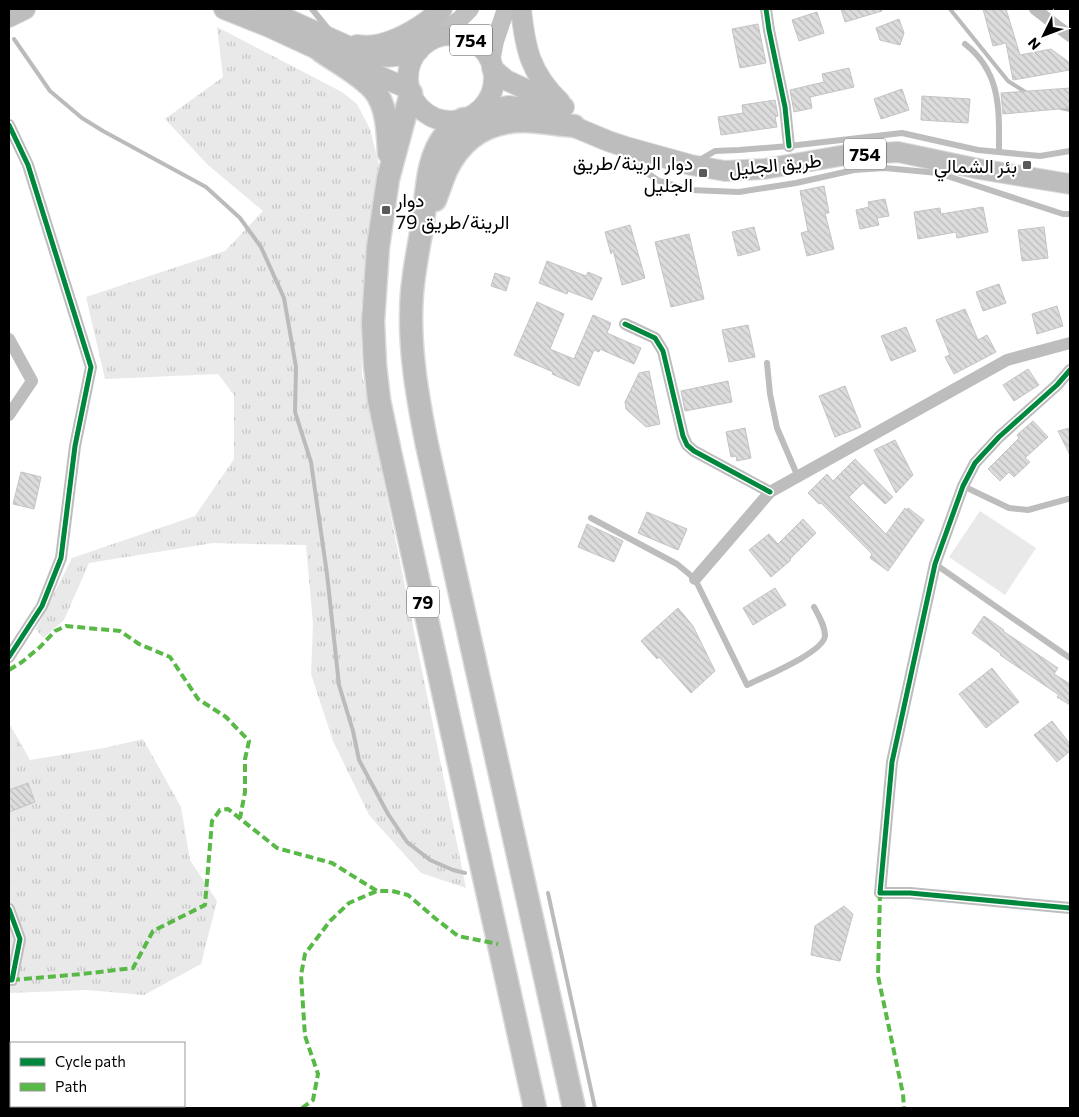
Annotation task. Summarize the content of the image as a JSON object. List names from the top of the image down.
{
  "streets": {
    "highway": ["79"],
    "main road": ["754", "طريق الجليل"]
  },
  "crossings": [
    ["754", "طريق الجليل"],
    ["754", "79"]
  ],
  "places": {
    "transit": ["بئر الشمالي", "دوار الرينة/طريق الجليل", "دوار الرينة/طريق 79"]
  },
  "legend": ["Cycle path", "Path"],
  "north": "bottom left"
}
